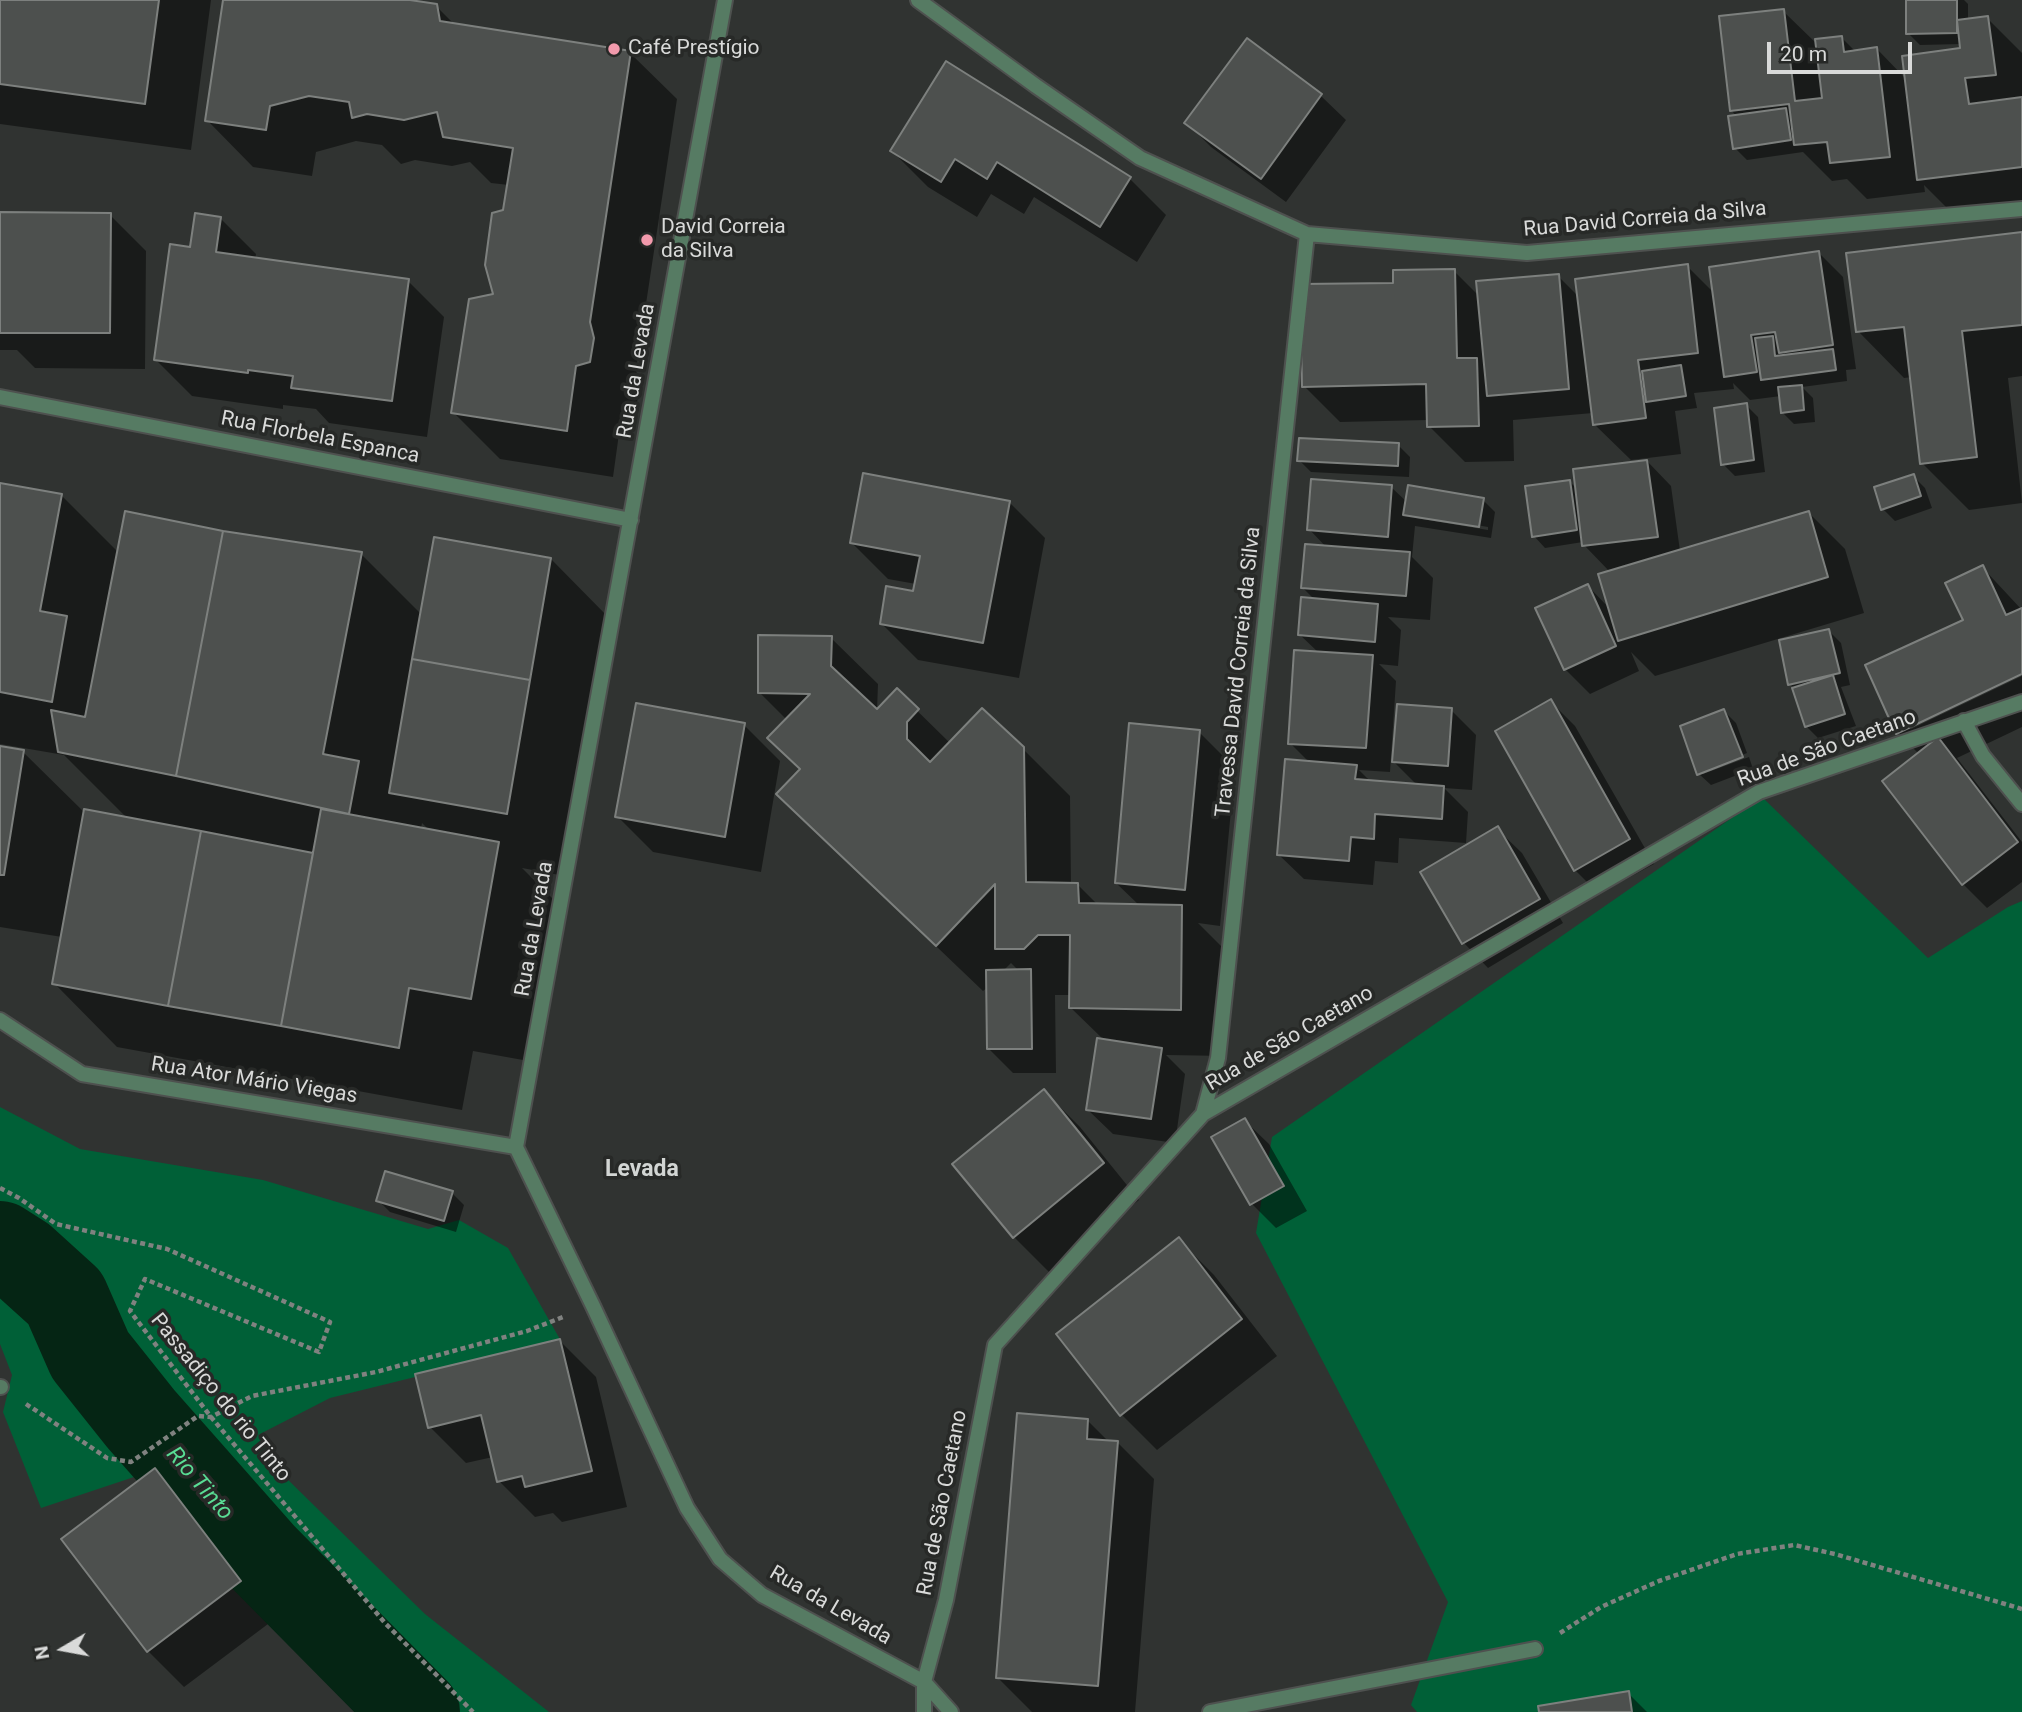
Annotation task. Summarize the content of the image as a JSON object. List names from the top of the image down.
{
  "streets": {
    "street": [
      "Rua David Correia da Silva",
      "Rua da Levada",
      "Rua Florbela Espanca",
      "Travessa David Correia da Silva",
      "Rua de São Caetano",
      "Rua Ator Mário Viegas"
    ],
    "path": ["Passadiço do rio Tinto"]
  },
  "crossings": [
    ["Rua David Correia da Silva", "Travessa David Correia da Silva"],
    ["Rua da Levada", "Rua Florbela Espanca"],
    ["Rua da Levada", "Rua de São Caetano"],
    ["Rua da Levada", "Rua Ator Mário Viegas"],
    ["Travessa David Correia da Silva", "Rua de São Caetano"]
  ],
  "districts": ["Levada"],
  "water": ["Rio Tinto"],
  "places": ["Café Prestígio", "David Correia da Silva"],
  "scale_bar": "20 m",
  "north": "left"
}
